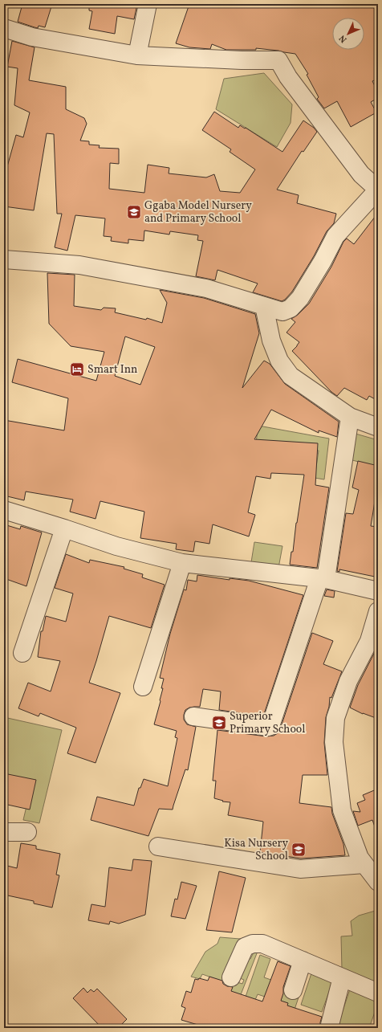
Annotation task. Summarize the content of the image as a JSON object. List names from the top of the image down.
{
  "places": {
    "school or university": ["Ggaba Model Nursery and Primary School", "Superior Primary School", "Kisa Nursery School"],
    "hotel": ["Smart Inn"]
  },
  "north": "bottom left"
}
